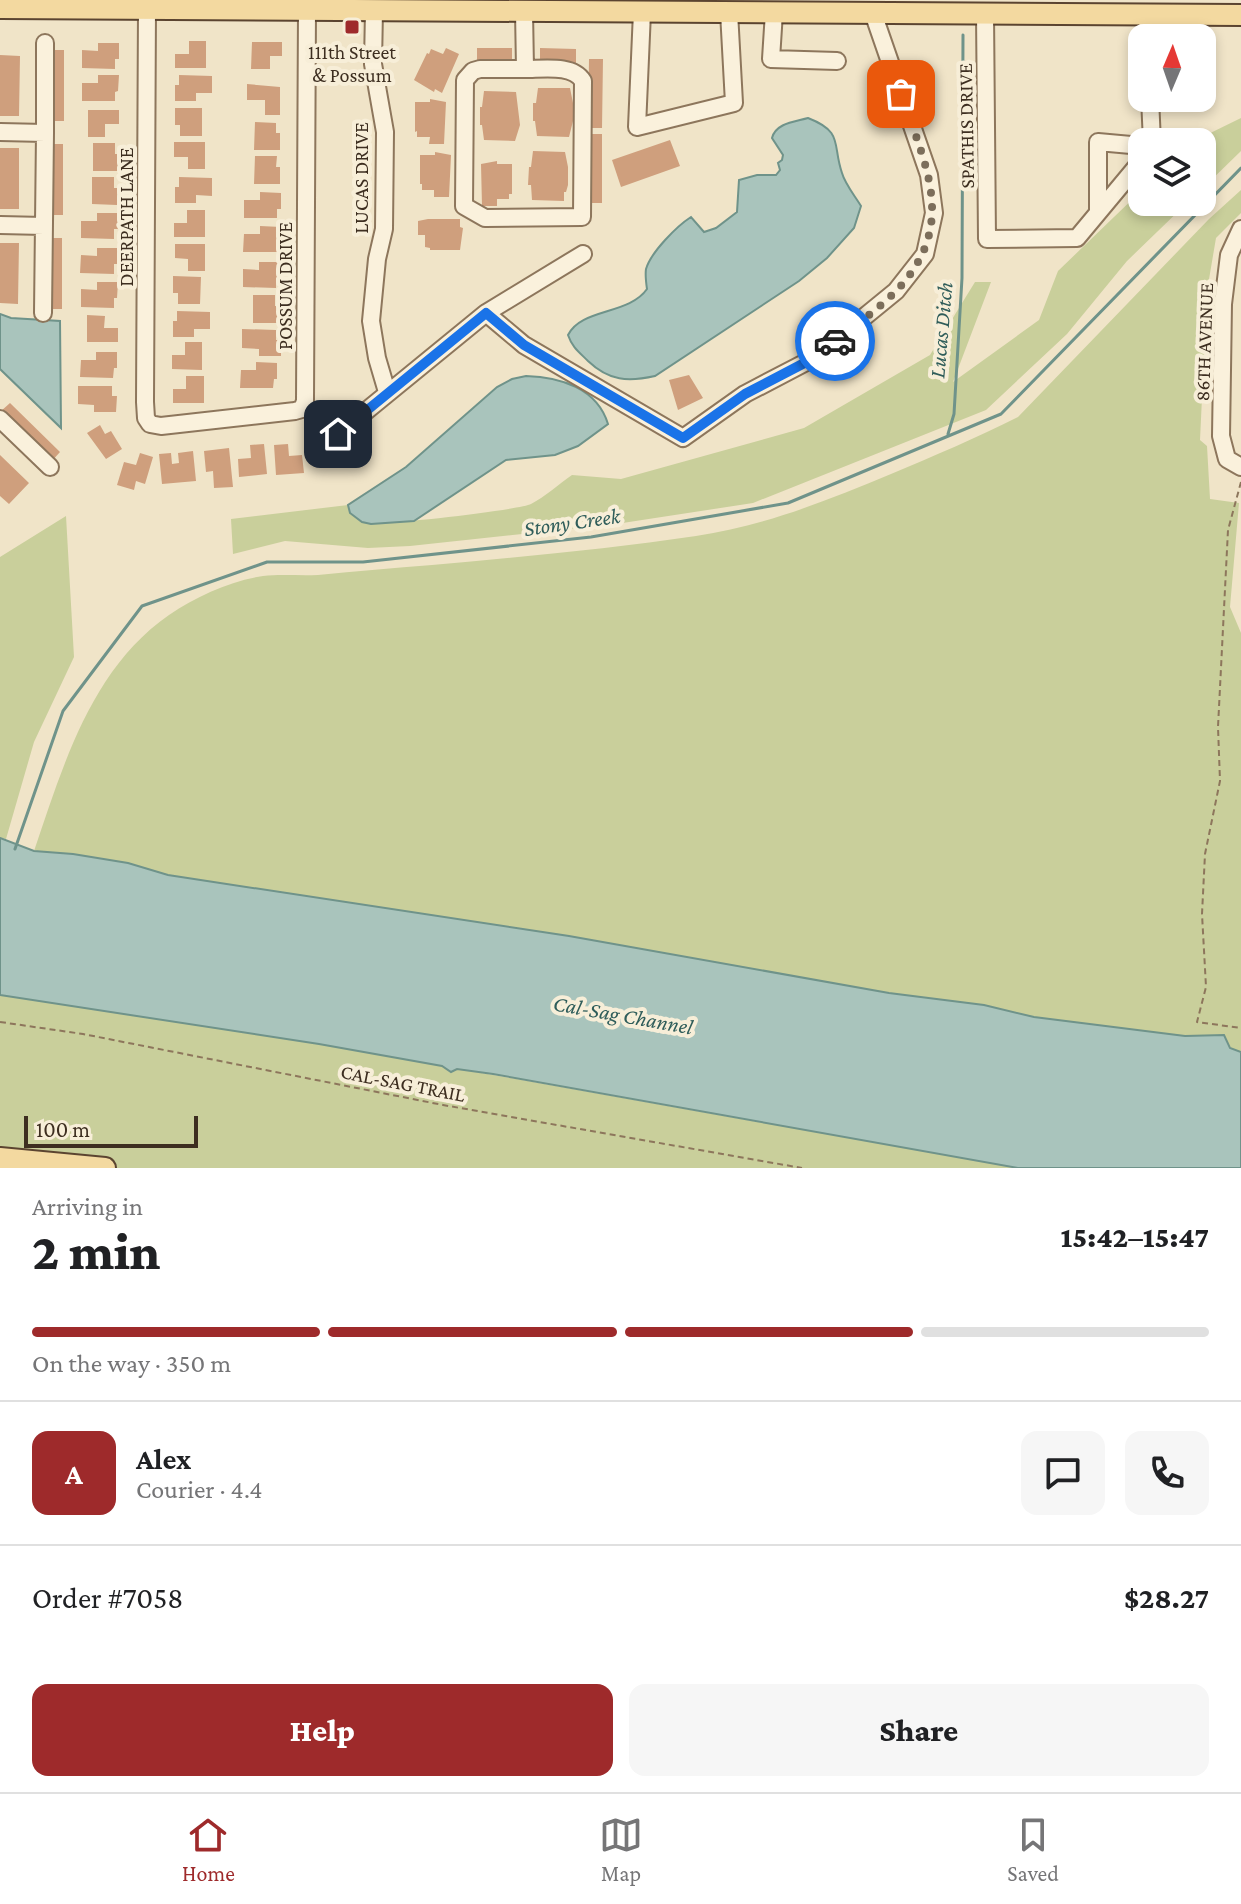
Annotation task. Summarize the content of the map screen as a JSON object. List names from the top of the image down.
{
  "streets": {
    "street": [
      "SPATHIS DRIVE",
      "LUCAS DRIVE",
      "DEERPATH LANE",
      "POSSUM DRIVE",
      "86TH AVENUE"
    ],
    "path": ["CAL-SAG TRAIL"]
  },
  "crossings": [
    ["DEERPATH LANE", "POSSUM DRIVE"]
  ],
  "water": ["Lucas Ditch", "Stony Creek", "Cal-Sag Channel"],
  "places": {
    "transit": ["111th Street & Possum"]
  },
  "scale_bar": "100 m",
  "north": "top",
  "page": {
    "scale": "100 m",
    "heading": ["2 min", "Arriving in", "15:42–15:47"],
    "panel": [
      "Alex",
      "Courier · 4.4",
      "Order #7058",
      "$28.27"
    ],
    "bar": "On the way · 350 m",
    "round": "A",
    "buttons": ["Help", "Share"],
    "tabs": ["Home", "Map", "Saved"]
  }
}
